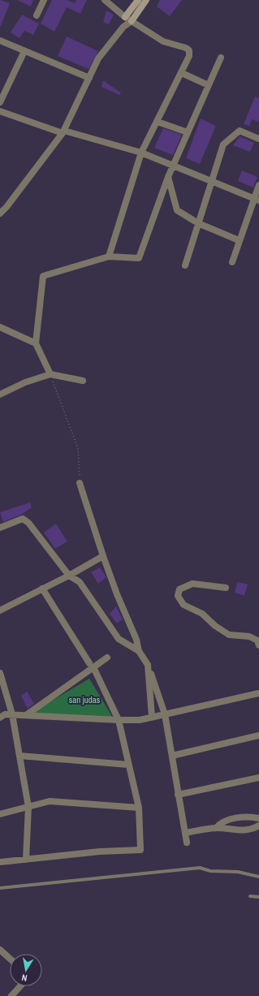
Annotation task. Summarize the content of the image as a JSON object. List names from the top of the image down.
{
  "parks": ["san judas"],
  "north": "bottom"
}
